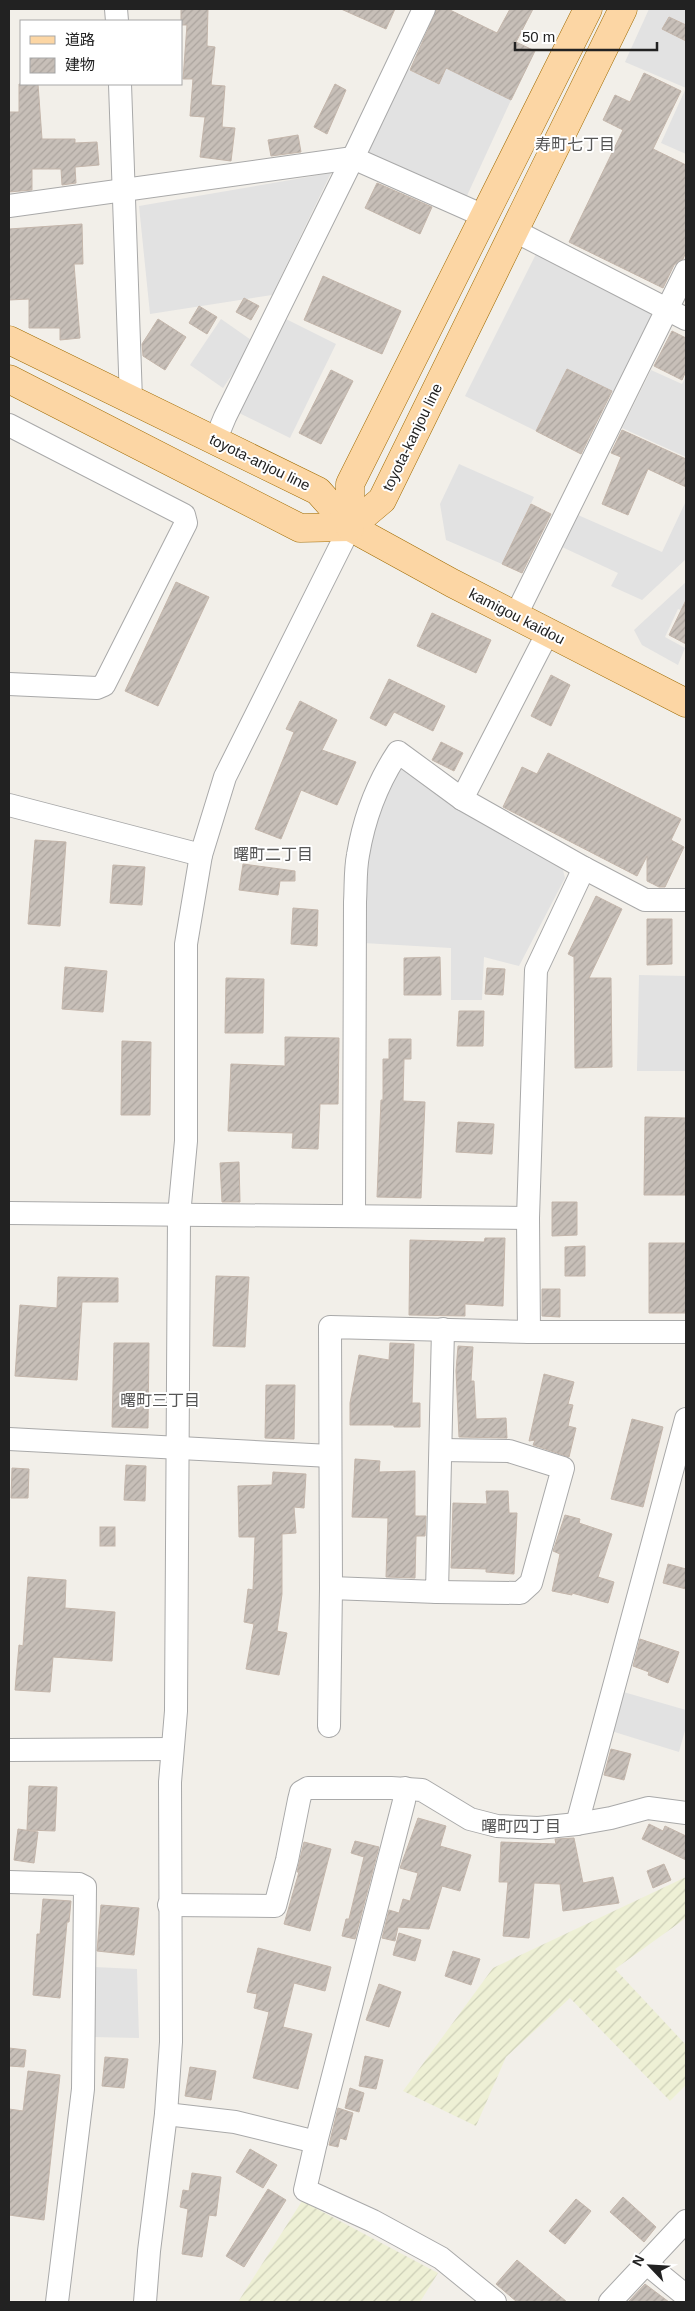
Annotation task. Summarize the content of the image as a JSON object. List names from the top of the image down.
{
  "streets": {
    "main road": ["toyota-kanjou line", "toyota-anjou line", "kamigou kaidou"]
  },
  "crossings": [
    ["toyota-kanjou line", "toyota-anjou line"],
    ["toyota-kanjou line", "kamigou kaidou"],
    ["toyota-anjou line", "kamigou kaidou"]
  ],
  "districts": [
    "寿町七丁目",
    "曙町二丁目",
    "曙町三丁目",
    "曙町四丁目"
  ],
  "legend": ["道路", "建物"],
  "scale_bar": "50 m",
  "north": "top left"
}
